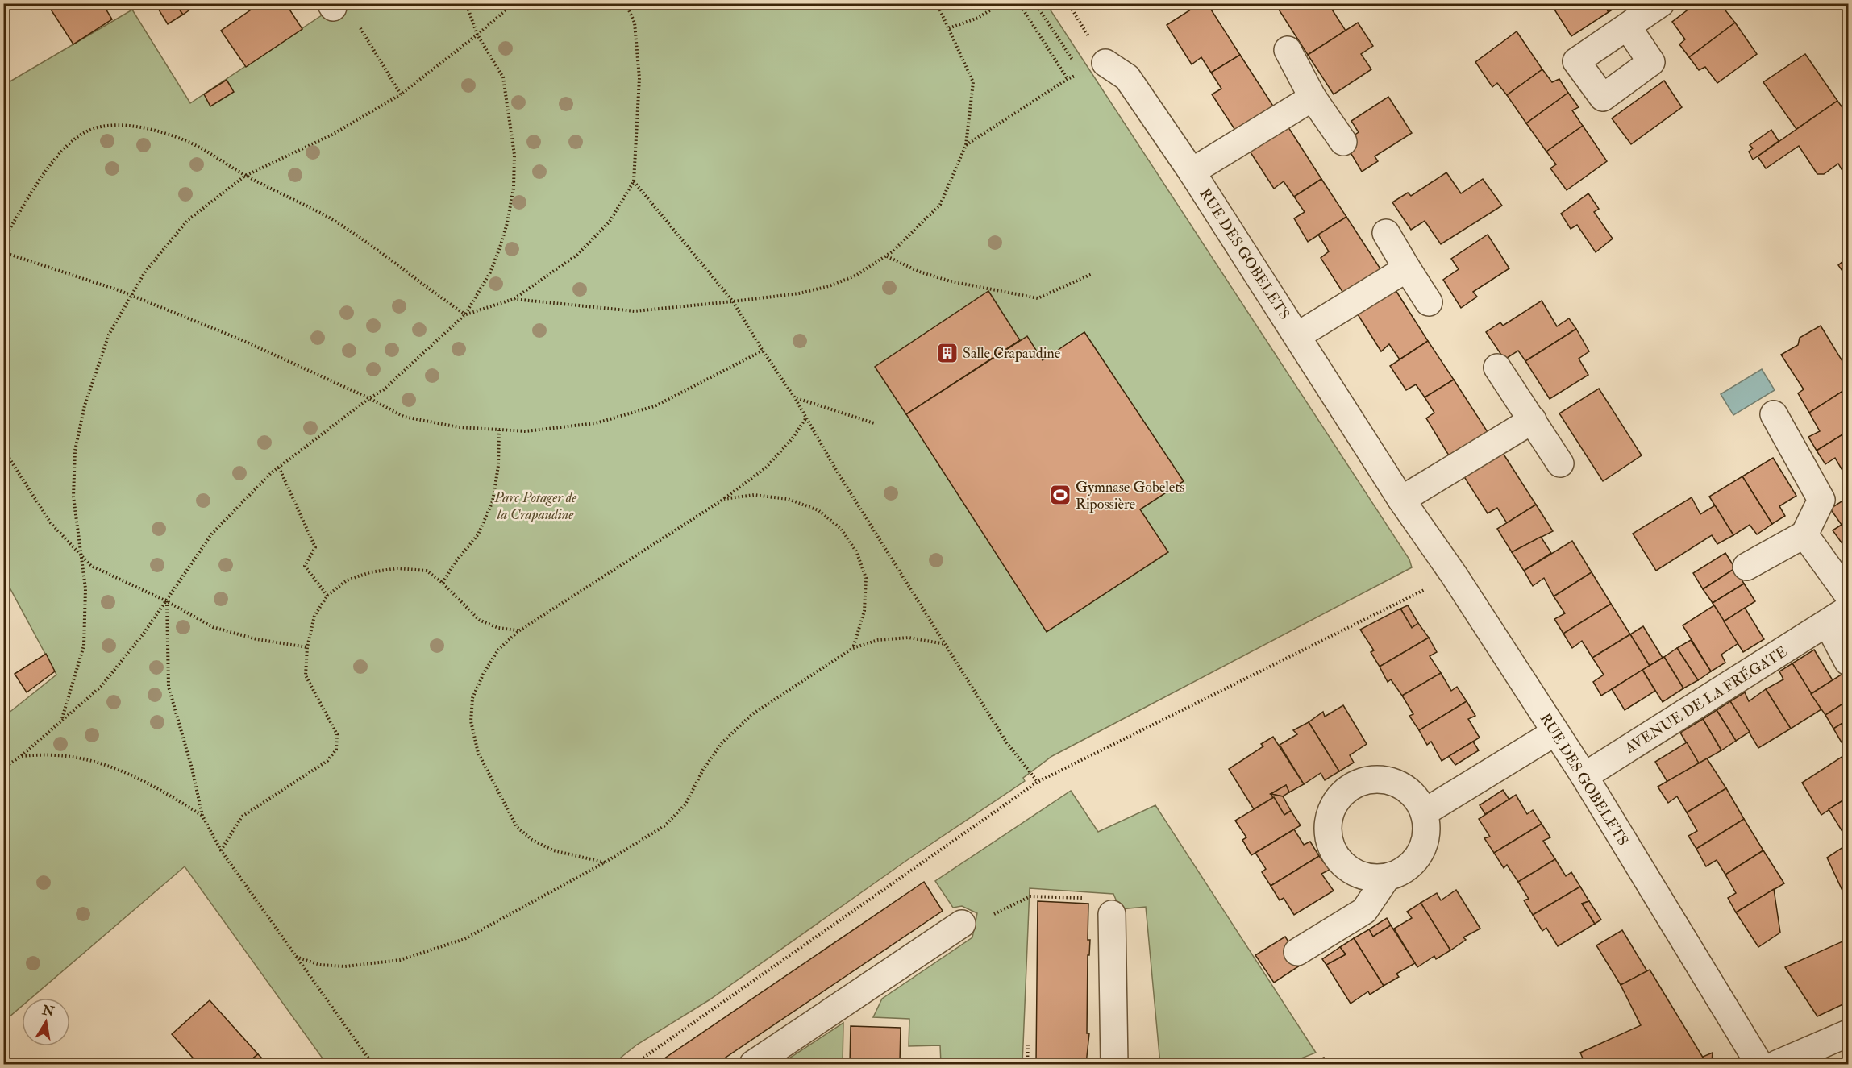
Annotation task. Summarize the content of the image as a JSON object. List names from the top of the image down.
{
  "streets": {
    "street": ["RUE DES GOBELETS", "AVENUE DE LA FRÉGATE"]
  },
  "crossings": [
    ["RUE DES GOBELETS", "AVENUE DE LA FRÉGATE"]
  ],
  "parks": ["Parc Potager de la Crapaudine"],
  "places": {
    "building": ["Salle Crapaudine"],
    "sports": ["Gymnase Gobelets Ripossière"]
  },
  "north": "top"
}
